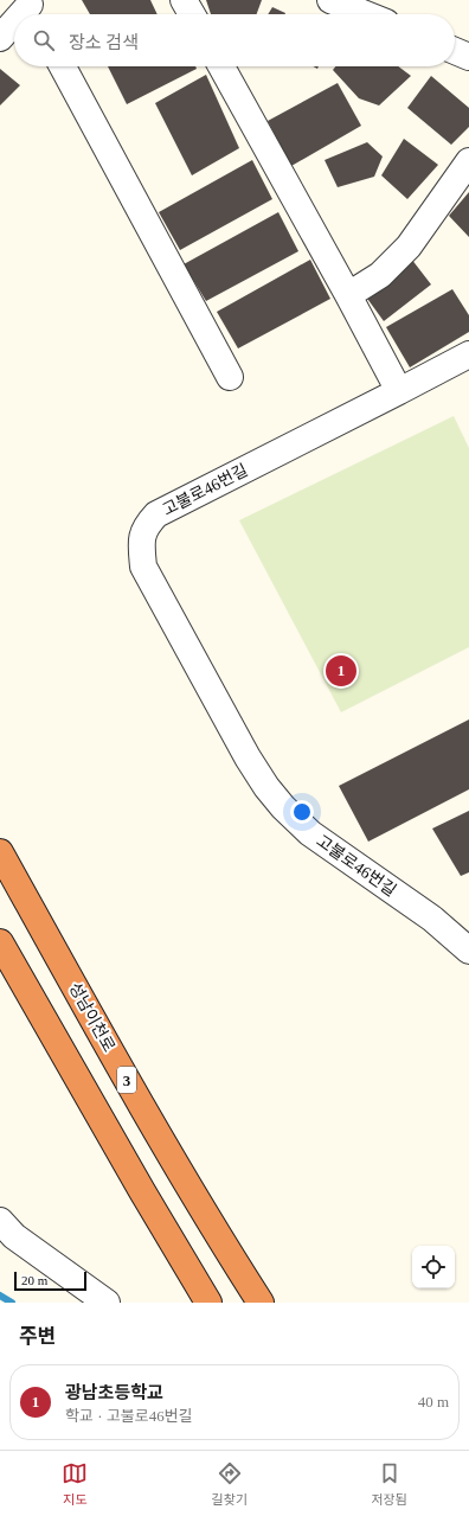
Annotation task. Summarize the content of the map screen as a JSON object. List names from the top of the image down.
{
  "streets": {
    "highway": ["성남이천로", "3"],
    "street": ["고불로46번길"]
  },
  "scale_bar": "20 m",
  "page": {
    "search": "장소 검색",
    "pins": "1",
    "scale": "20 m",
    "heading": "주변",
    "list": [
      {
        "mark": "1",
        "name": "광남초등학교",
        "note": "학교 · 고불로46번길",
        "value": "40 m"
      }
    ],
    "nav": ["지도", "길찾기", "저장됨"]
  }
}
